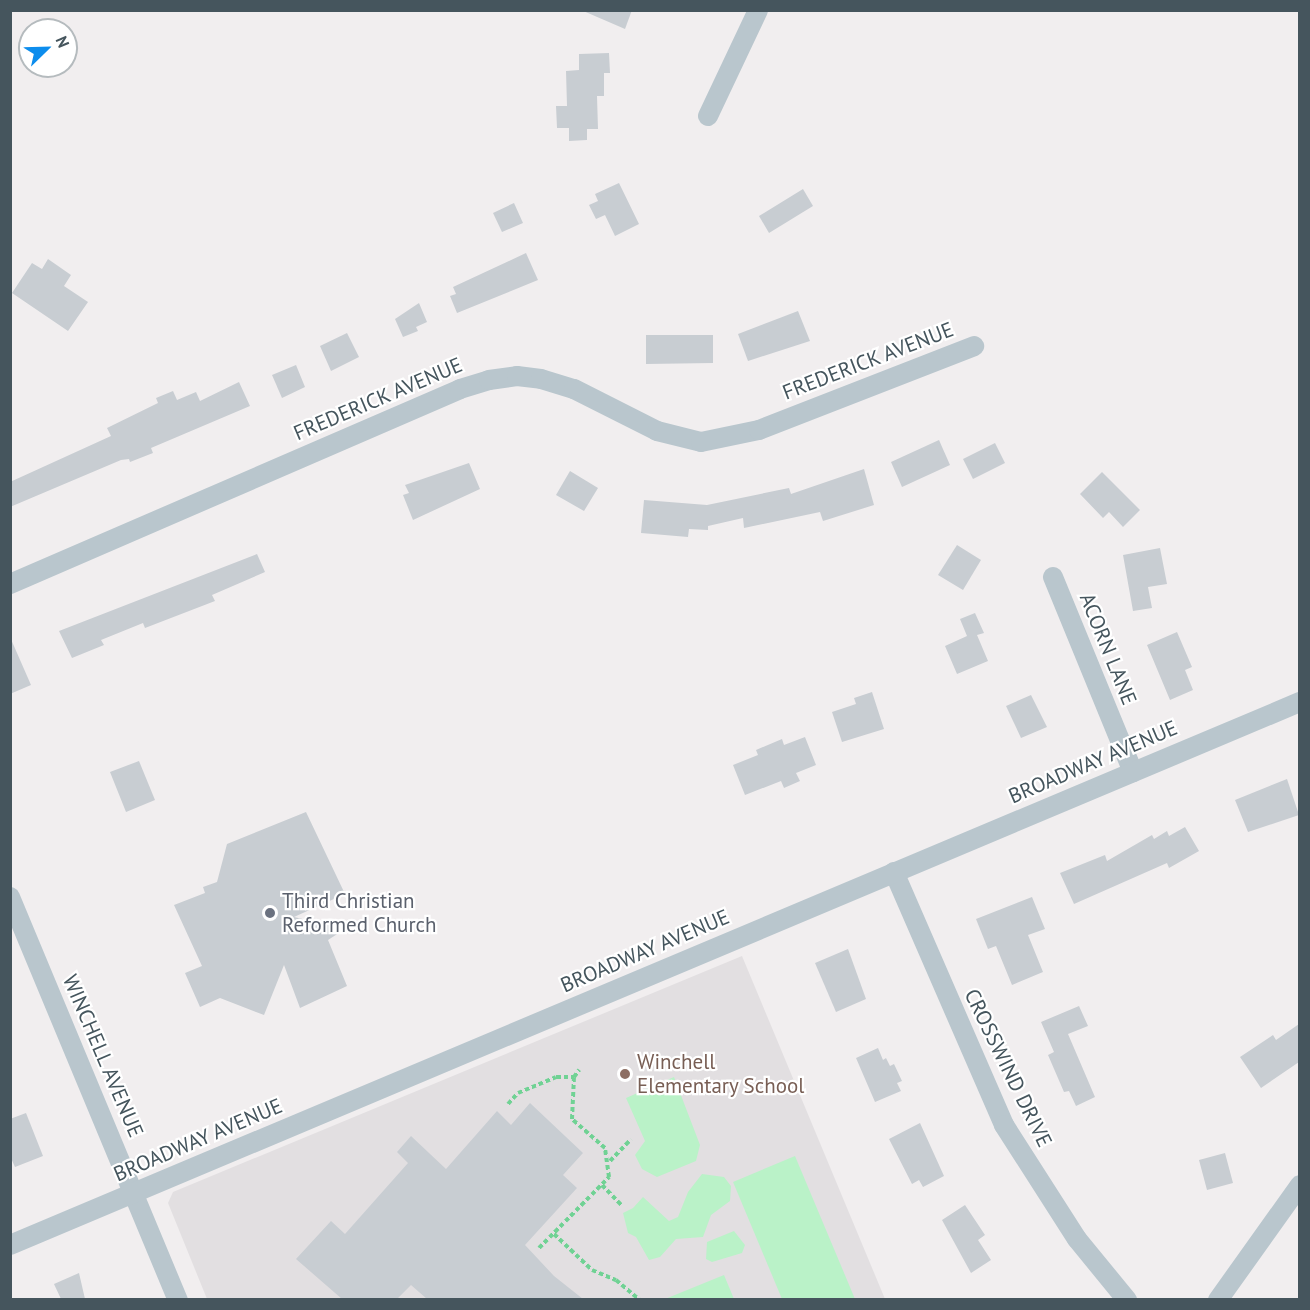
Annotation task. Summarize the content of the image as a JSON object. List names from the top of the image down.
{
  "streets": {
    "street": [
      "FREDERICK AVENUE",
      "ACORN LANE",
      "BROADWAY AVENUE",
      "WINCHELL AVENUE",
      "CROSSWIND DRIVE"
    ]
  },
  "crossings": [
    ["ACORN LANE", "BROADWAY AVENUE"],
    ["BROADWAY AVENUE", "WINCHELL AVENUE"],
    ["BROADWAY AVENUE", "CROSSWIND DRIVE"]
  ],
  "places": ["Third Christian Reformed Church", "Winchell Elementary School"],
  "north": "top right"
}
